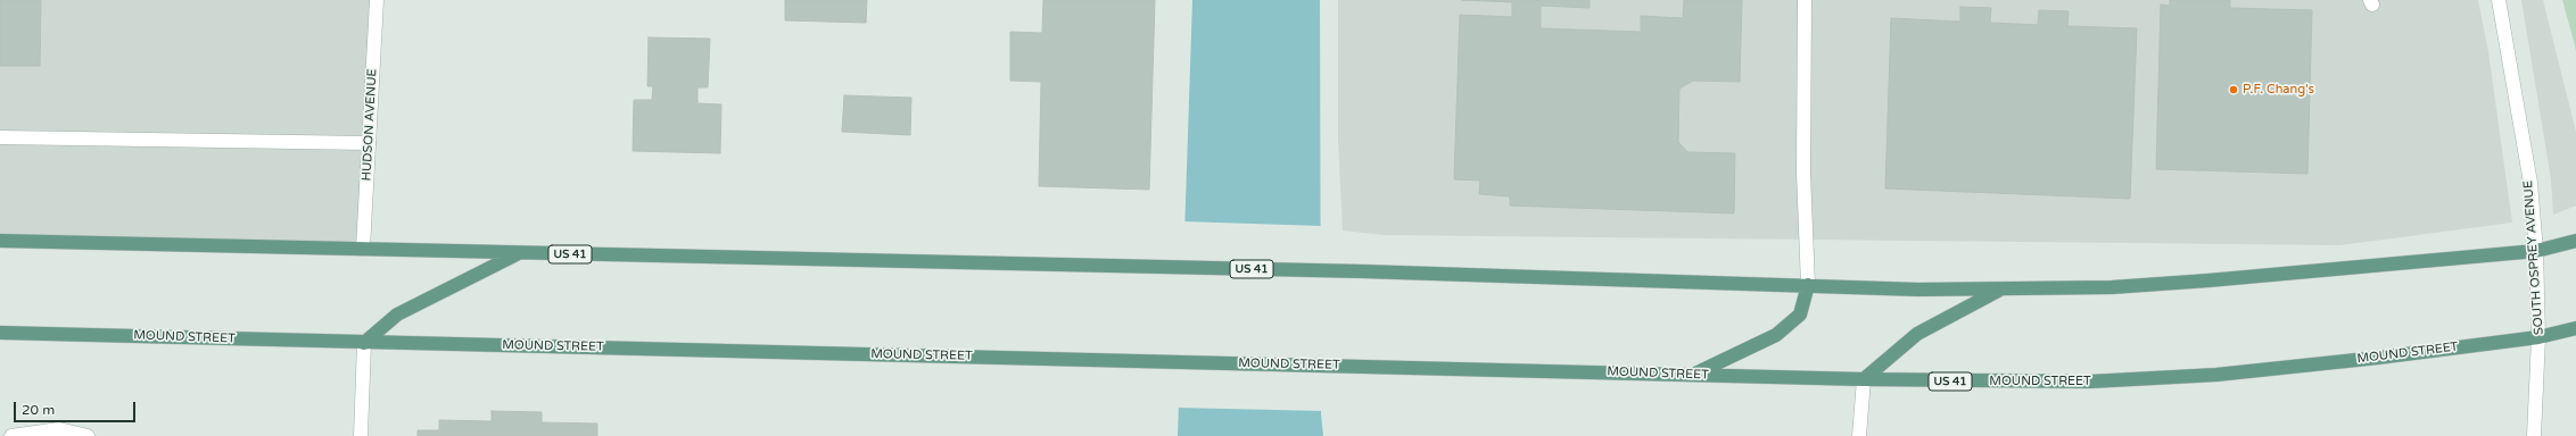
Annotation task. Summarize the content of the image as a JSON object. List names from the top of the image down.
{
  "streets": {
    "main road": ["US 41", "MOUND STREET"],
    "street": ["HUDSON AVENUE", "SOUTH OSPREY AVENUE"]
  },
  "crossings": [
    ["HUDSON AVENUE", "US 41"],
    ["US 41", "SOUTH OSPREY AVENUE"],
    ["SOUTH OSPREY AVENUE", "MOUND STREET"]
  ],
  "places": ["P.F. Chang's"],
  "scale_bar": "20 m"
}
